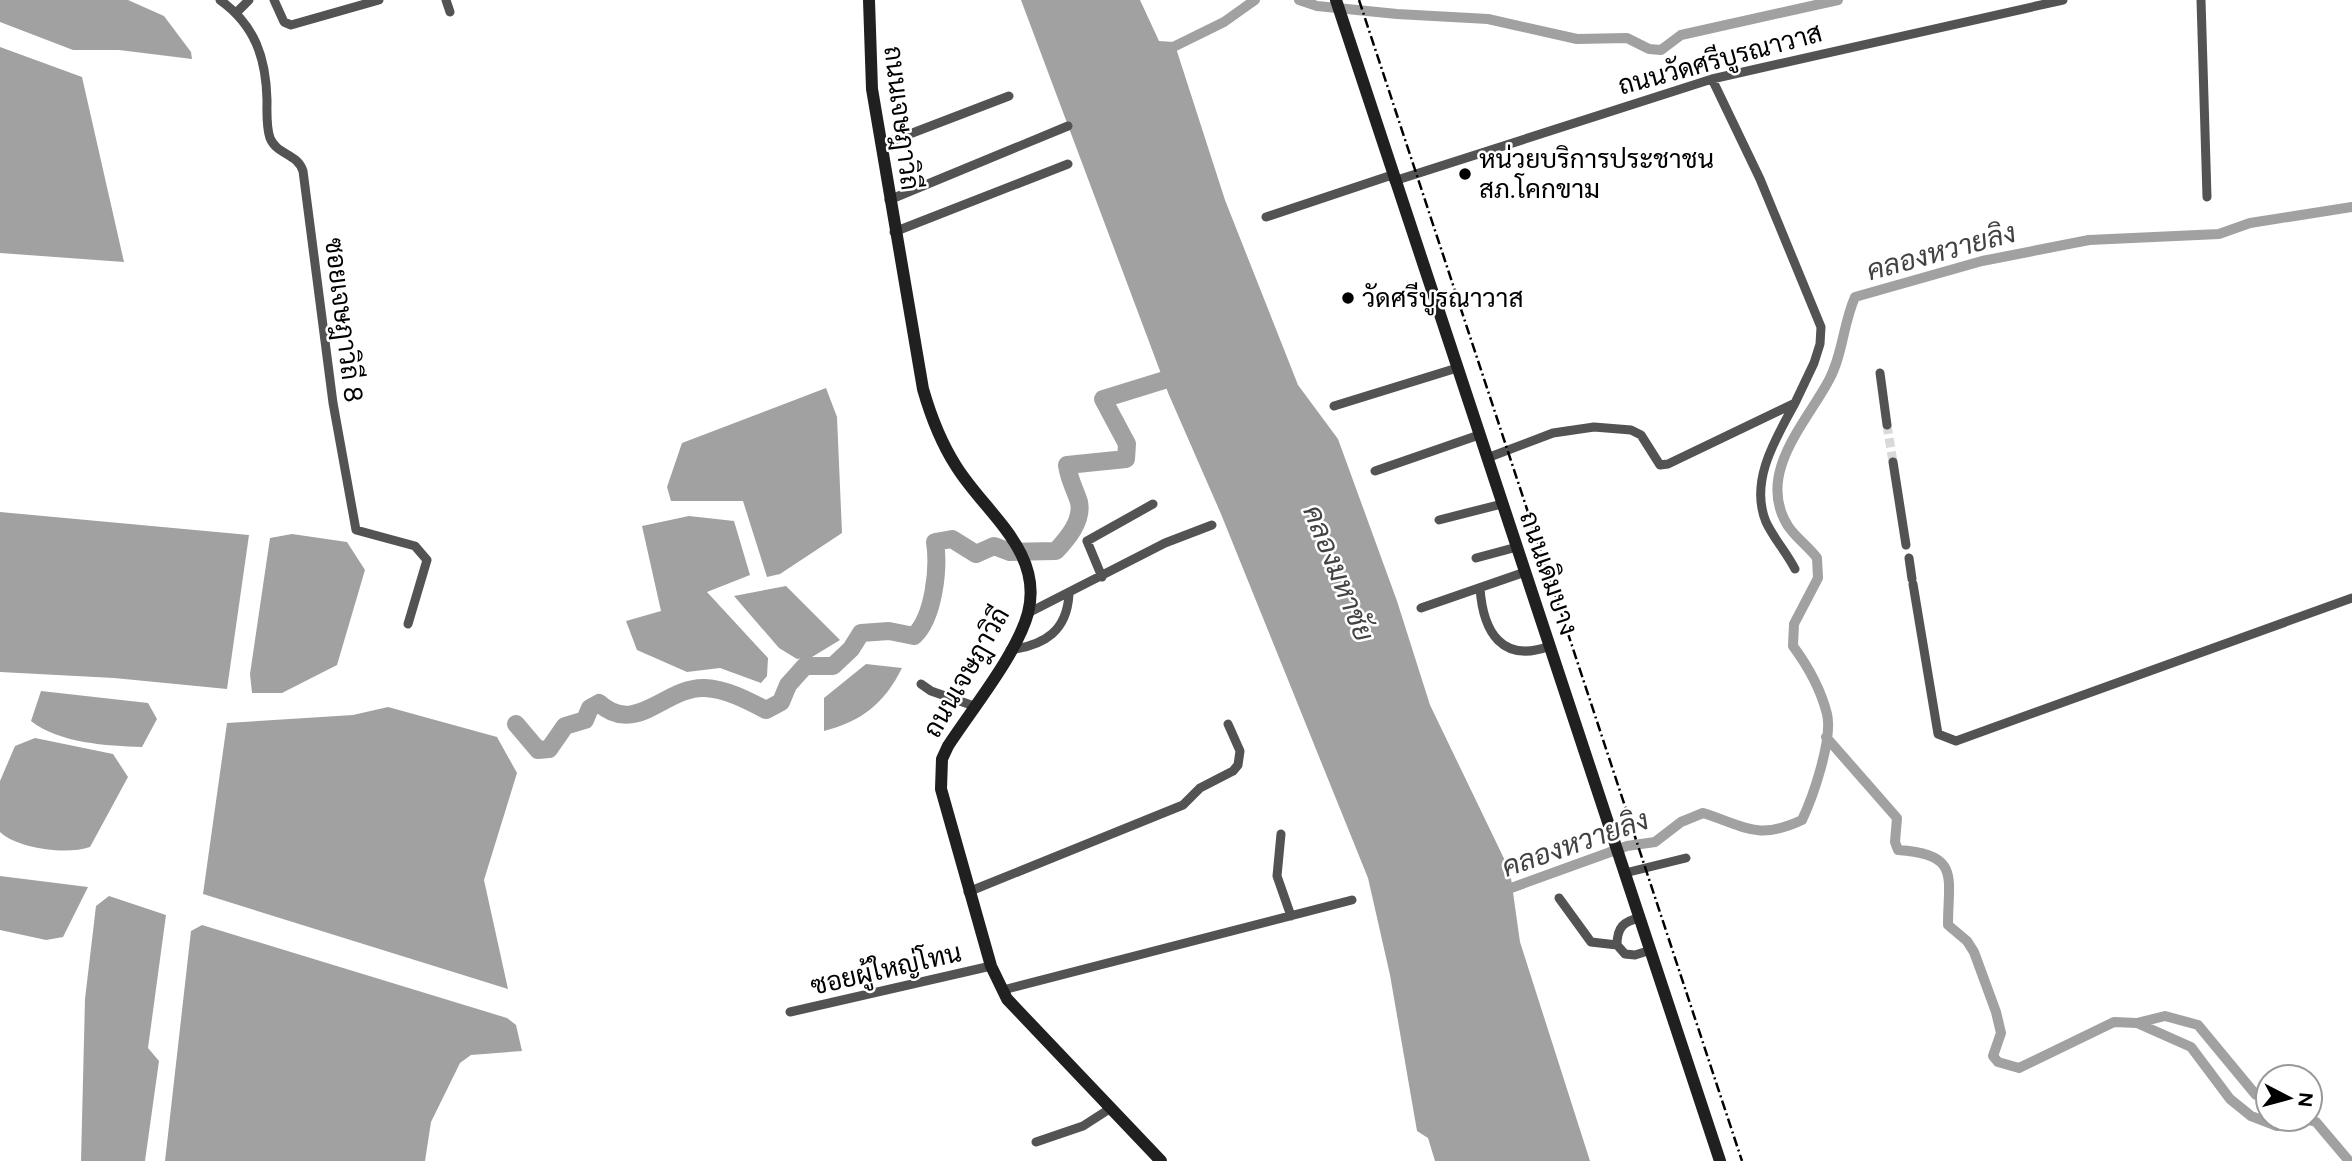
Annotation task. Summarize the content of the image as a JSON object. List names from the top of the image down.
{
  "streets": {
    "street": [
      "ถนนวัดศรีบูรณาวาส",
      "ถนนเจษฎาวิถี",
      "ซอยเจษฎาวิถี 8",
      "ถนนเดิมบาง",
      "ซอยผู้ใหญ่โทน"
    ]
  },
  "crossings": [
    ["ถนนวัดศรีบูรณาวาส", "ถนนเดิมบาง"],
    ["ถนนเจษฎาวิถี", "ซอยผู้ใหญ่โทน"]
  ],
  "water": ["คลองหวายลิง", "คลองมหาชัย"],
  "places": ["หน่วยบริการประชาชน สภ.โคกขาม", "วัดศรีบูรณาวาส"],
  "north": "right"
}
